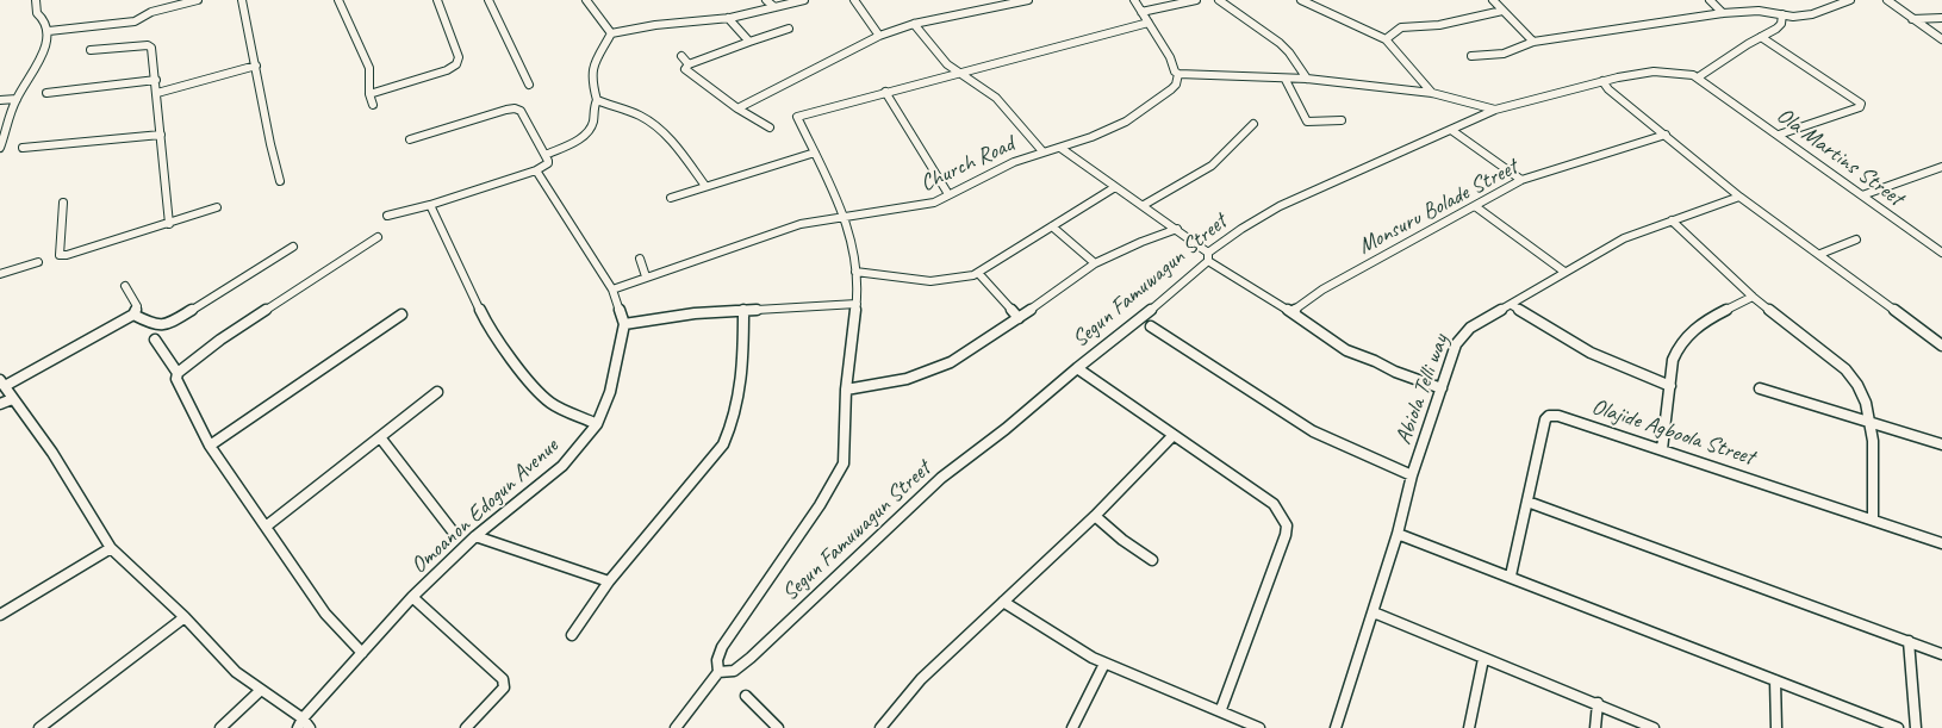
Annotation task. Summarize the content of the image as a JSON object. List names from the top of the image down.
{
  "streets": {
    "street": [
      "Ola Martins Street",
      "Church Road",
      "Monsuru Bolade Street",
      "Segun Famuwagun Street",
      "Abiola Telli way",
      "Olajide Agboola Street",
      "Omoanon Edogun Avenue"
    ]
  },
  "crossings": [
    ["Ola Martins Street", "Segun Famuwagun Street"]
  ]
}
